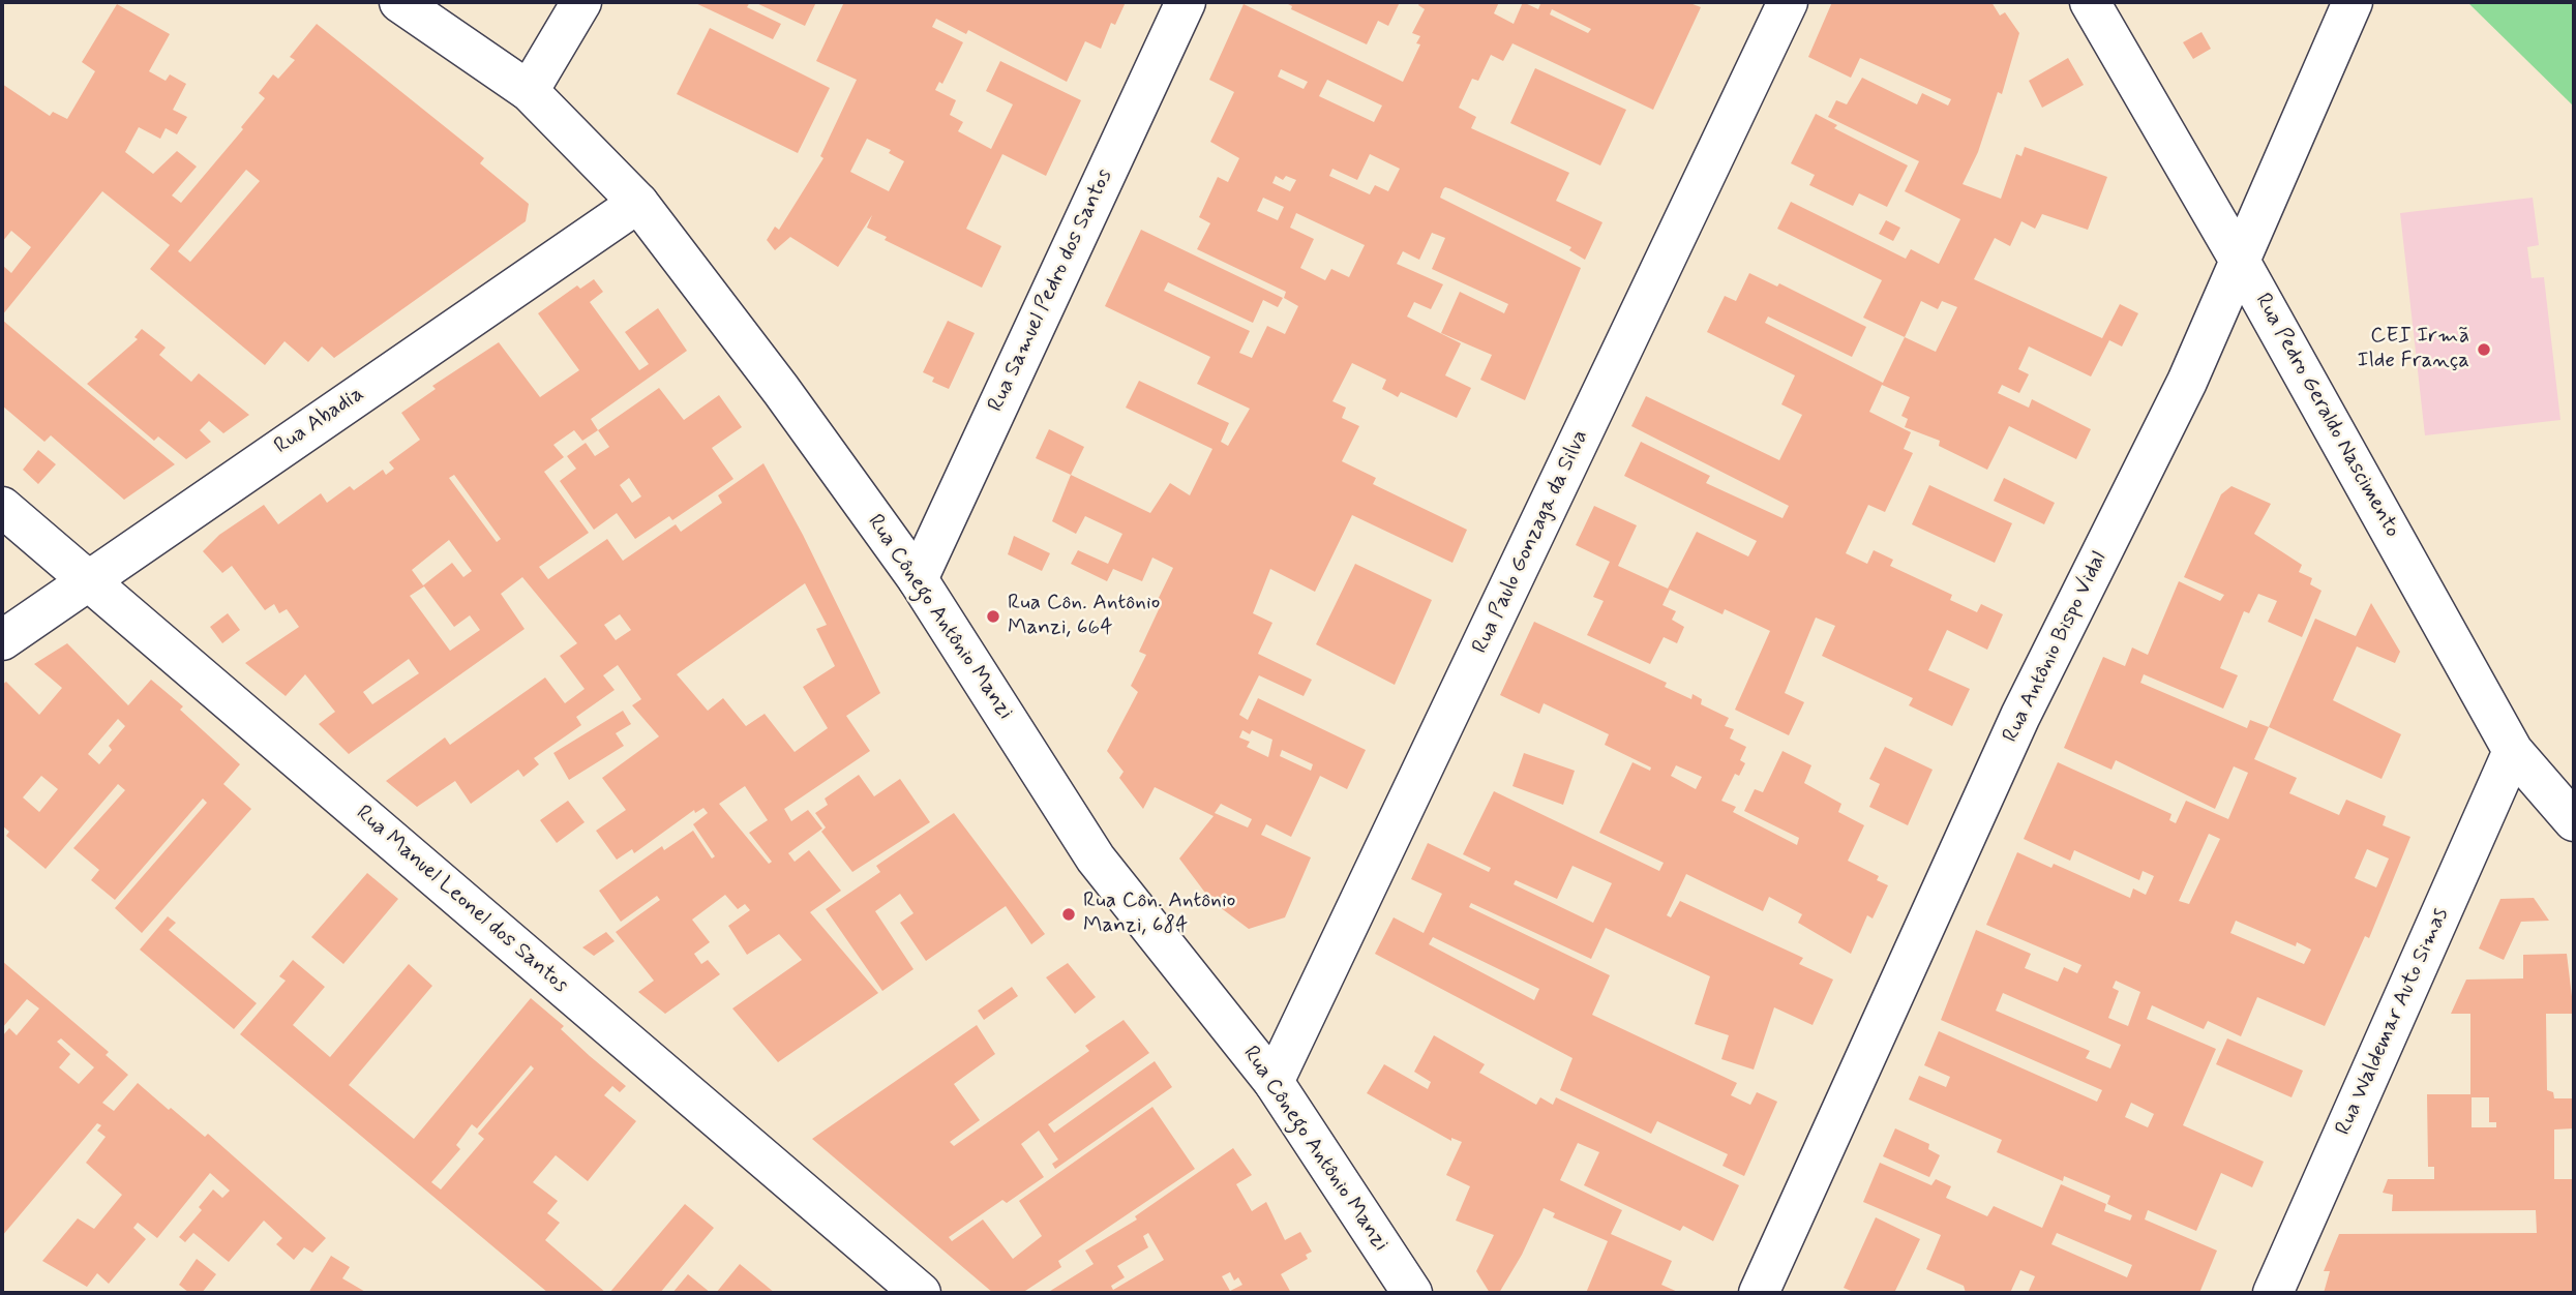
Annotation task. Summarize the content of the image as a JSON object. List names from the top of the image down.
{
  "streets": {
    "street": [
      "Rua Samuel Pedro dos Santos",
      "Rua Pedro Geraldo Nascimento",
      "Rua Abadia",
      "Rua Paulo Gonzaga da Silva",
      "Rua Cônego Antônio Manzi",
      "Rua Antônio Bispo Vidal",
      "Rua Manuel Leonel dos Santos",
      "Rua Waldemar Auto Simas"
    ]
  },
  "crossings": [
    ["Rua Samuel Pedro dos Santos", "Rua Cônego Antônio Manzi"],
    ["Rua Pedro Geraldo Nascimento", "Rua Antônio Bispo Vidal"],
    ["Rua Pedro Geraldo Nascimento", "Rua Waldemar Auto Simas"],
    ["Rua Abadia", "Rua Cônego Antônio Manzi"],
    ["Rua Abadia", "Rua Manuel Leonel dos Santos"],
    ["Rua Paulo Gonzaga da Silva", "Rua Cônego Antônio Manzi"]
  ],
  "places": ["CEI Irmã Ilde França", "Rua Côn. Antônio Manzi, 664", "Rua Côn. Antônio Manzi, 684"]
}
